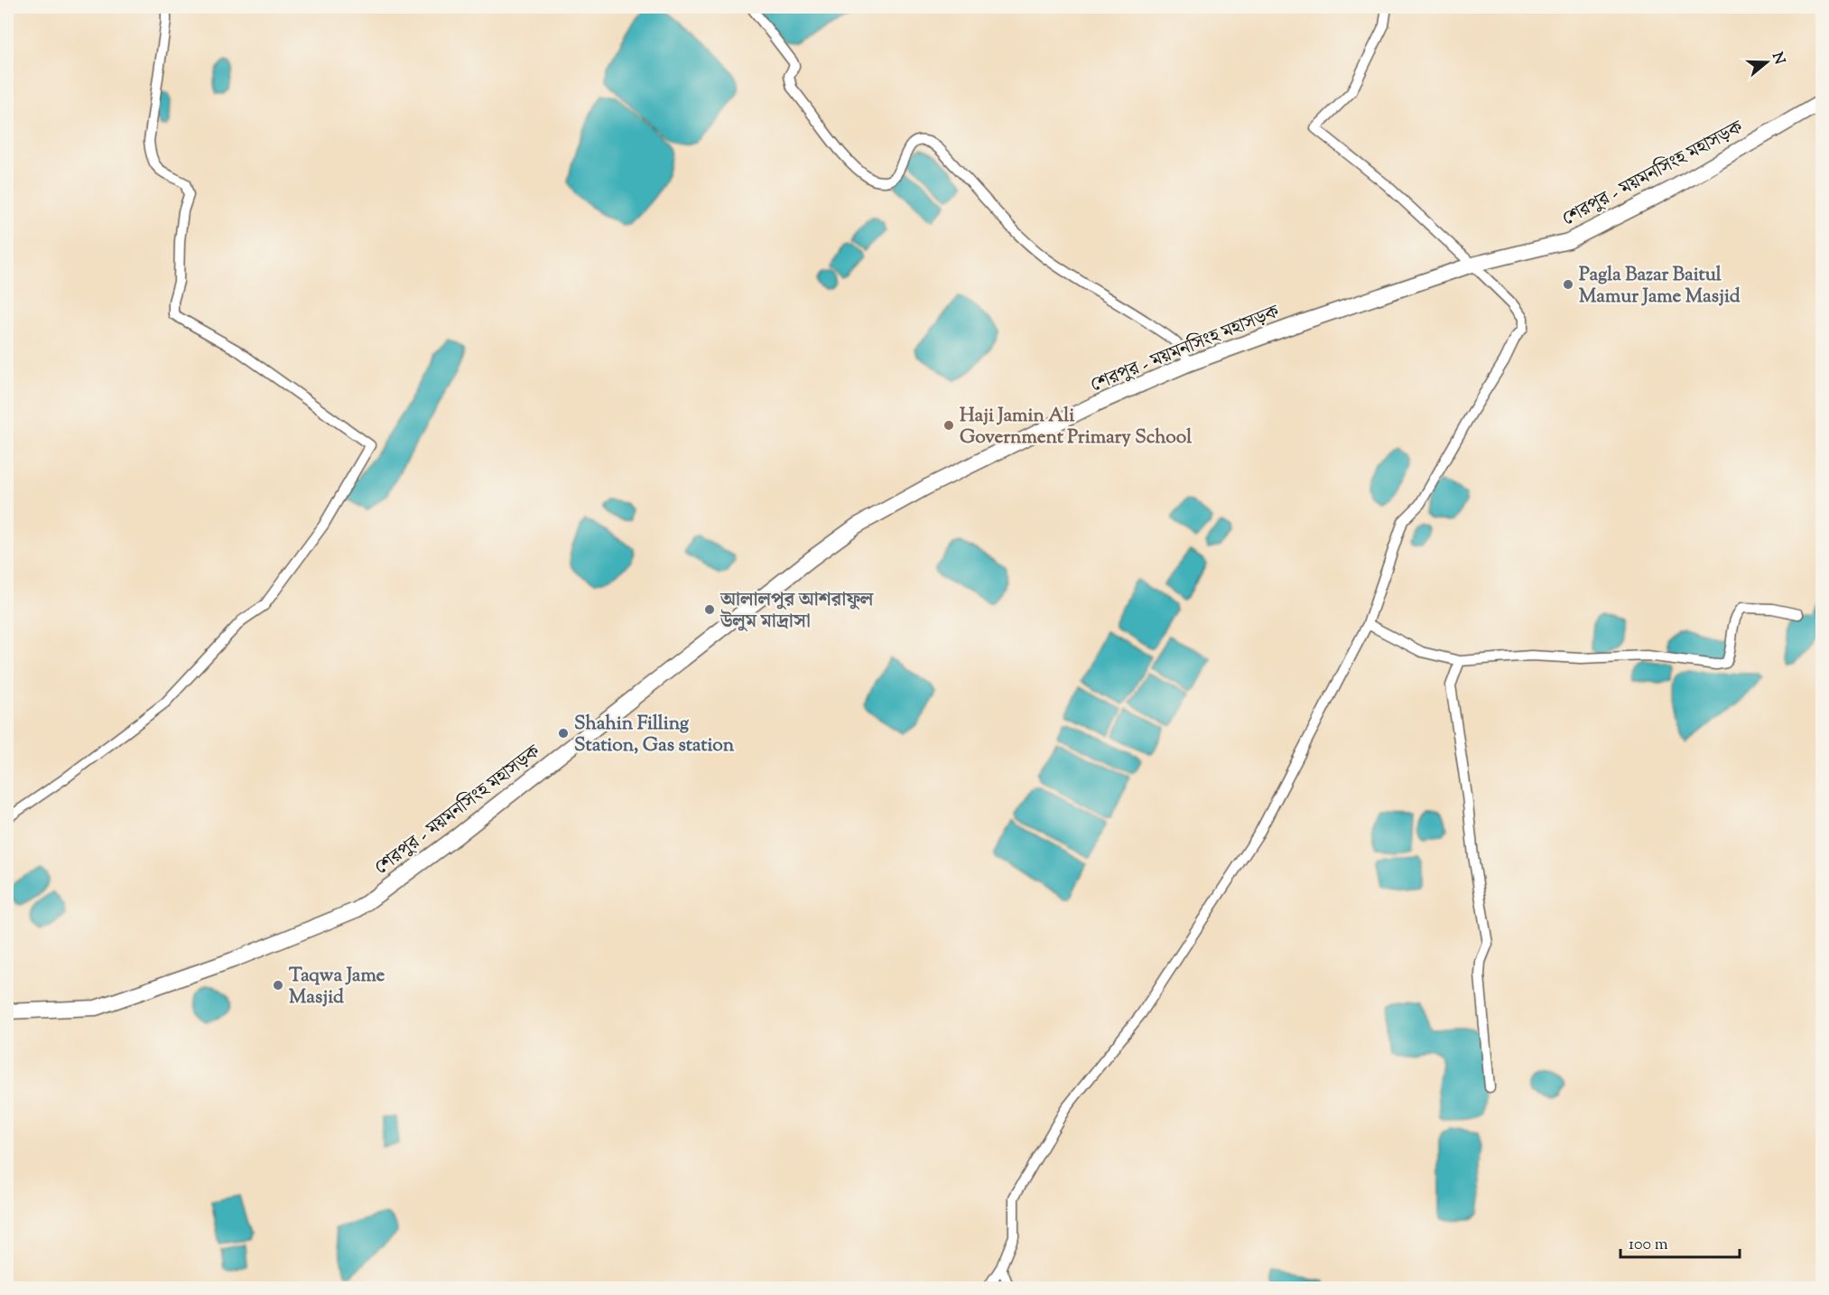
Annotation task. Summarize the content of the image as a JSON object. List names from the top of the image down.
{
  "streets": {
    "main road": ["শেরপুর - ময়মনসিংহ মহাসড়ক"]
  },
  "places": [
    "Pagla Bazar Baitul Mamur Jame Masjid",
    "Haji Jamin Ali Government Primary School",
    "আলালপুর আশরাফুল উলুম মাদ্রাসা",
    "Shahin Filling Station, Gas station",
    "Taqwa Jame Masjid"
  ],
  "scale_bar": "100 m",
  "north": "right"
}
